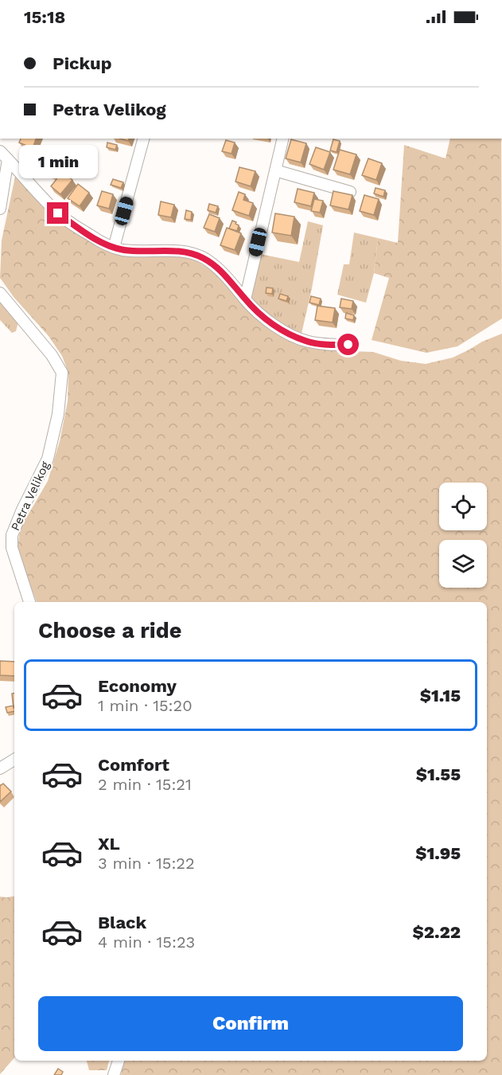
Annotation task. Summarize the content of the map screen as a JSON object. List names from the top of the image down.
{
  "streets": {
    "street": ["Petra Velikog"]
  },
  "page": {
    "status": "15:18",
    "banner": ["Pickup", "Petra Velikog"],
    "bubble": "1 min",
    "heading": "Choose a ride",
    "list": [
      {
        "name": "Economy",
        "note": "1 min · 15:20",
        "value": "$1.15"
      },
      {
        "name": "Comfort",
        "note": "2 min · 15:21",
        "value": "$1.55"
      },
      {
        "name": "XL",
        "note": "3 min · 15:22",
        "value": "$1.95"
      },
      {
        "name": "Black",
        "note": "4 min · 15:23",
        "value": "$2.22"
      }
    ],
    "buttons": "Confirm"
  }
}
